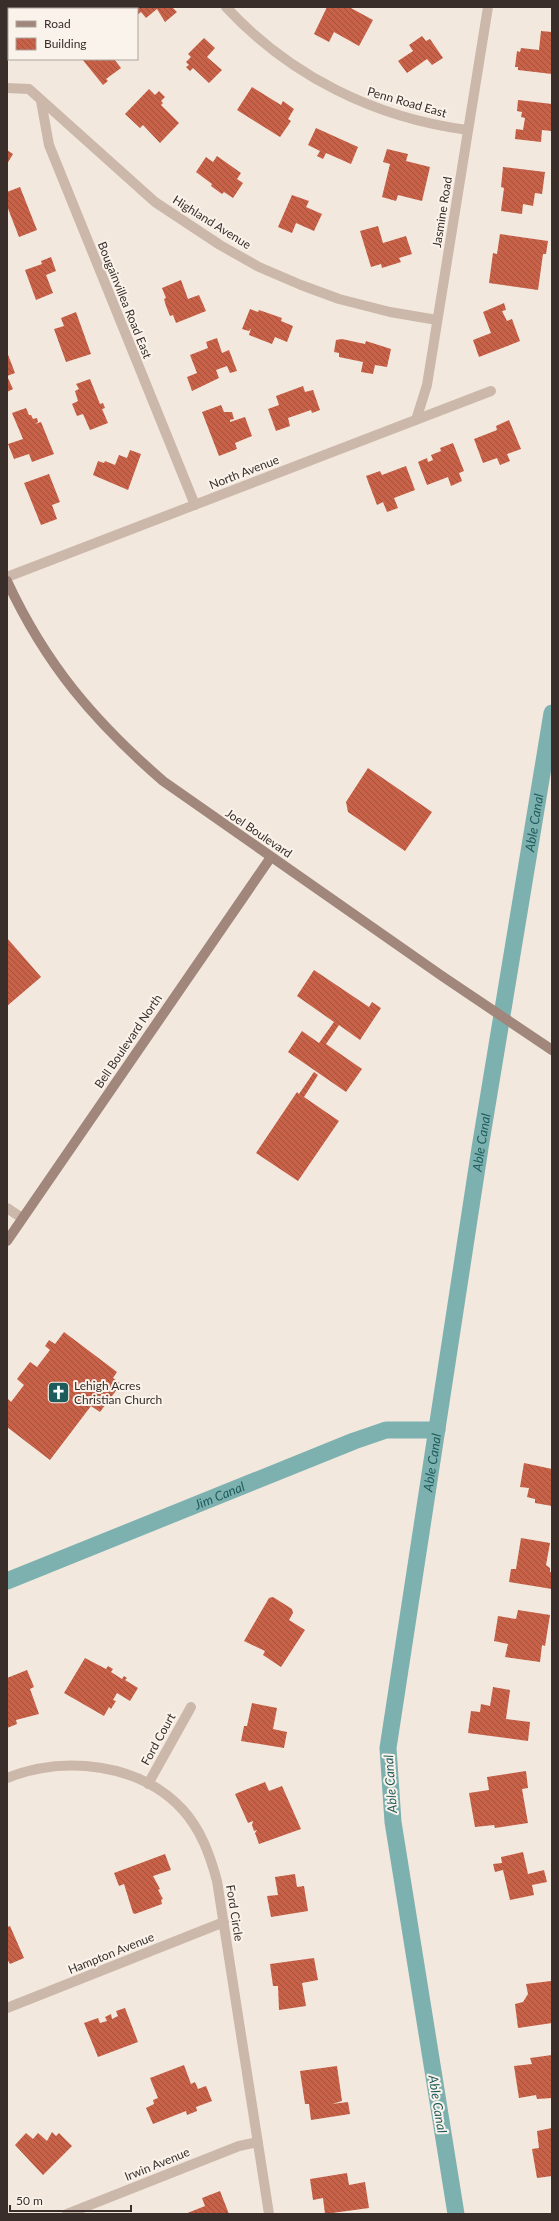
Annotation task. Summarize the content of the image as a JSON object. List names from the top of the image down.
{
  "streets": {
    "main road": ["Joel Boulevard", "Bell Boulevard North"],
    "street": [
      "Penn Road East",
      "Jasmine Road",
      "Highland Avenue",
      "Bougainvillea Road East",
      "North Avenue",
      "Ford Court",
      "Ford Circle",
      "Hampton Avenue",
      "Irwin Avenue"
    ]
  },
  "crossings": [
    ["Penn Road East", "Jasmine Road"],
    ["Jasmine Road", "Highland Avenue"],
    ["Jasmine Road", "North Avenue"],
    ["Highland Avenue", "Bougainvillea Road East"],
    ["Bougainvillea Road East", "North Avenue"],
    ["Joel Boulevard", "Bell Boulevard North"],
    ["Ford Court", "Ford Circle"],
    ["Ford Circle", "Hampton Avenue"],
    ["Ford Circle", "Irwin Avenue"]
  ],
  "water": ["Able Canal", "Jim Canal"],
  "places": {
    "church": ["Lehigh Acres Christian Church"]
  },
  "legend": ["Road", "Building"],
  "scale_bar": "50 m"
}
